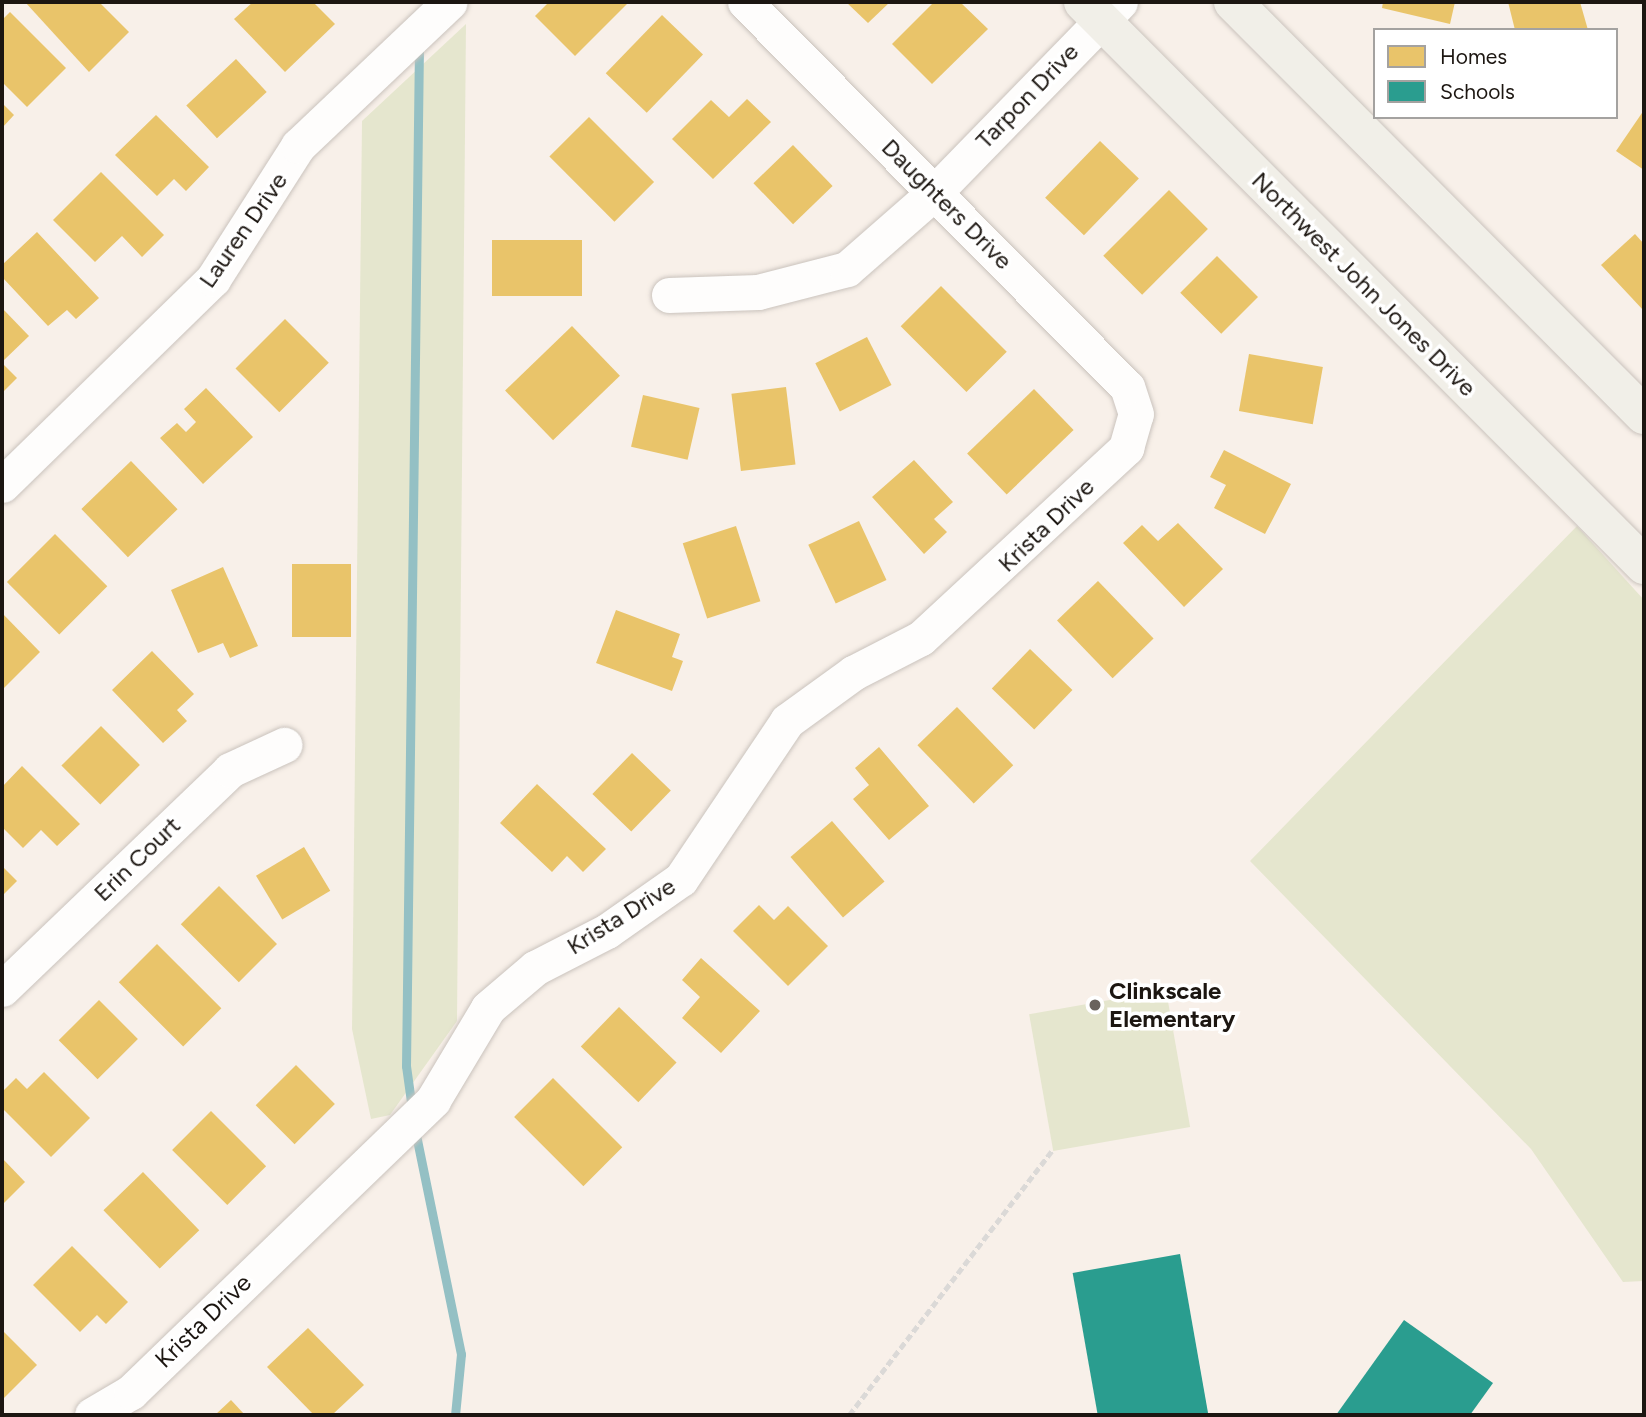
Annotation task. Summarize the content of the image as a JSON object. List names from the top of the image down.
{
  "streets": {
    "main road": ["Northwest John Jones Drive"],
    "street": [
      "Tarpon Drive",
      "Daughters Drive",
      "Lauren Drive",
      "Krista Drive",
      "Erin Court"
    ]
  },
  "crossings": [
    ["Tarpon Drive", "Daughters Drive"],
    ["Tarpon Drive", "Northwest John Jones Drive"],
    ["Daughters Drive", "Krista Drive"]
  ],
  "places": ["Clinkscale Elementary"],
  "legend": ["Homes", "Schools"]
}
